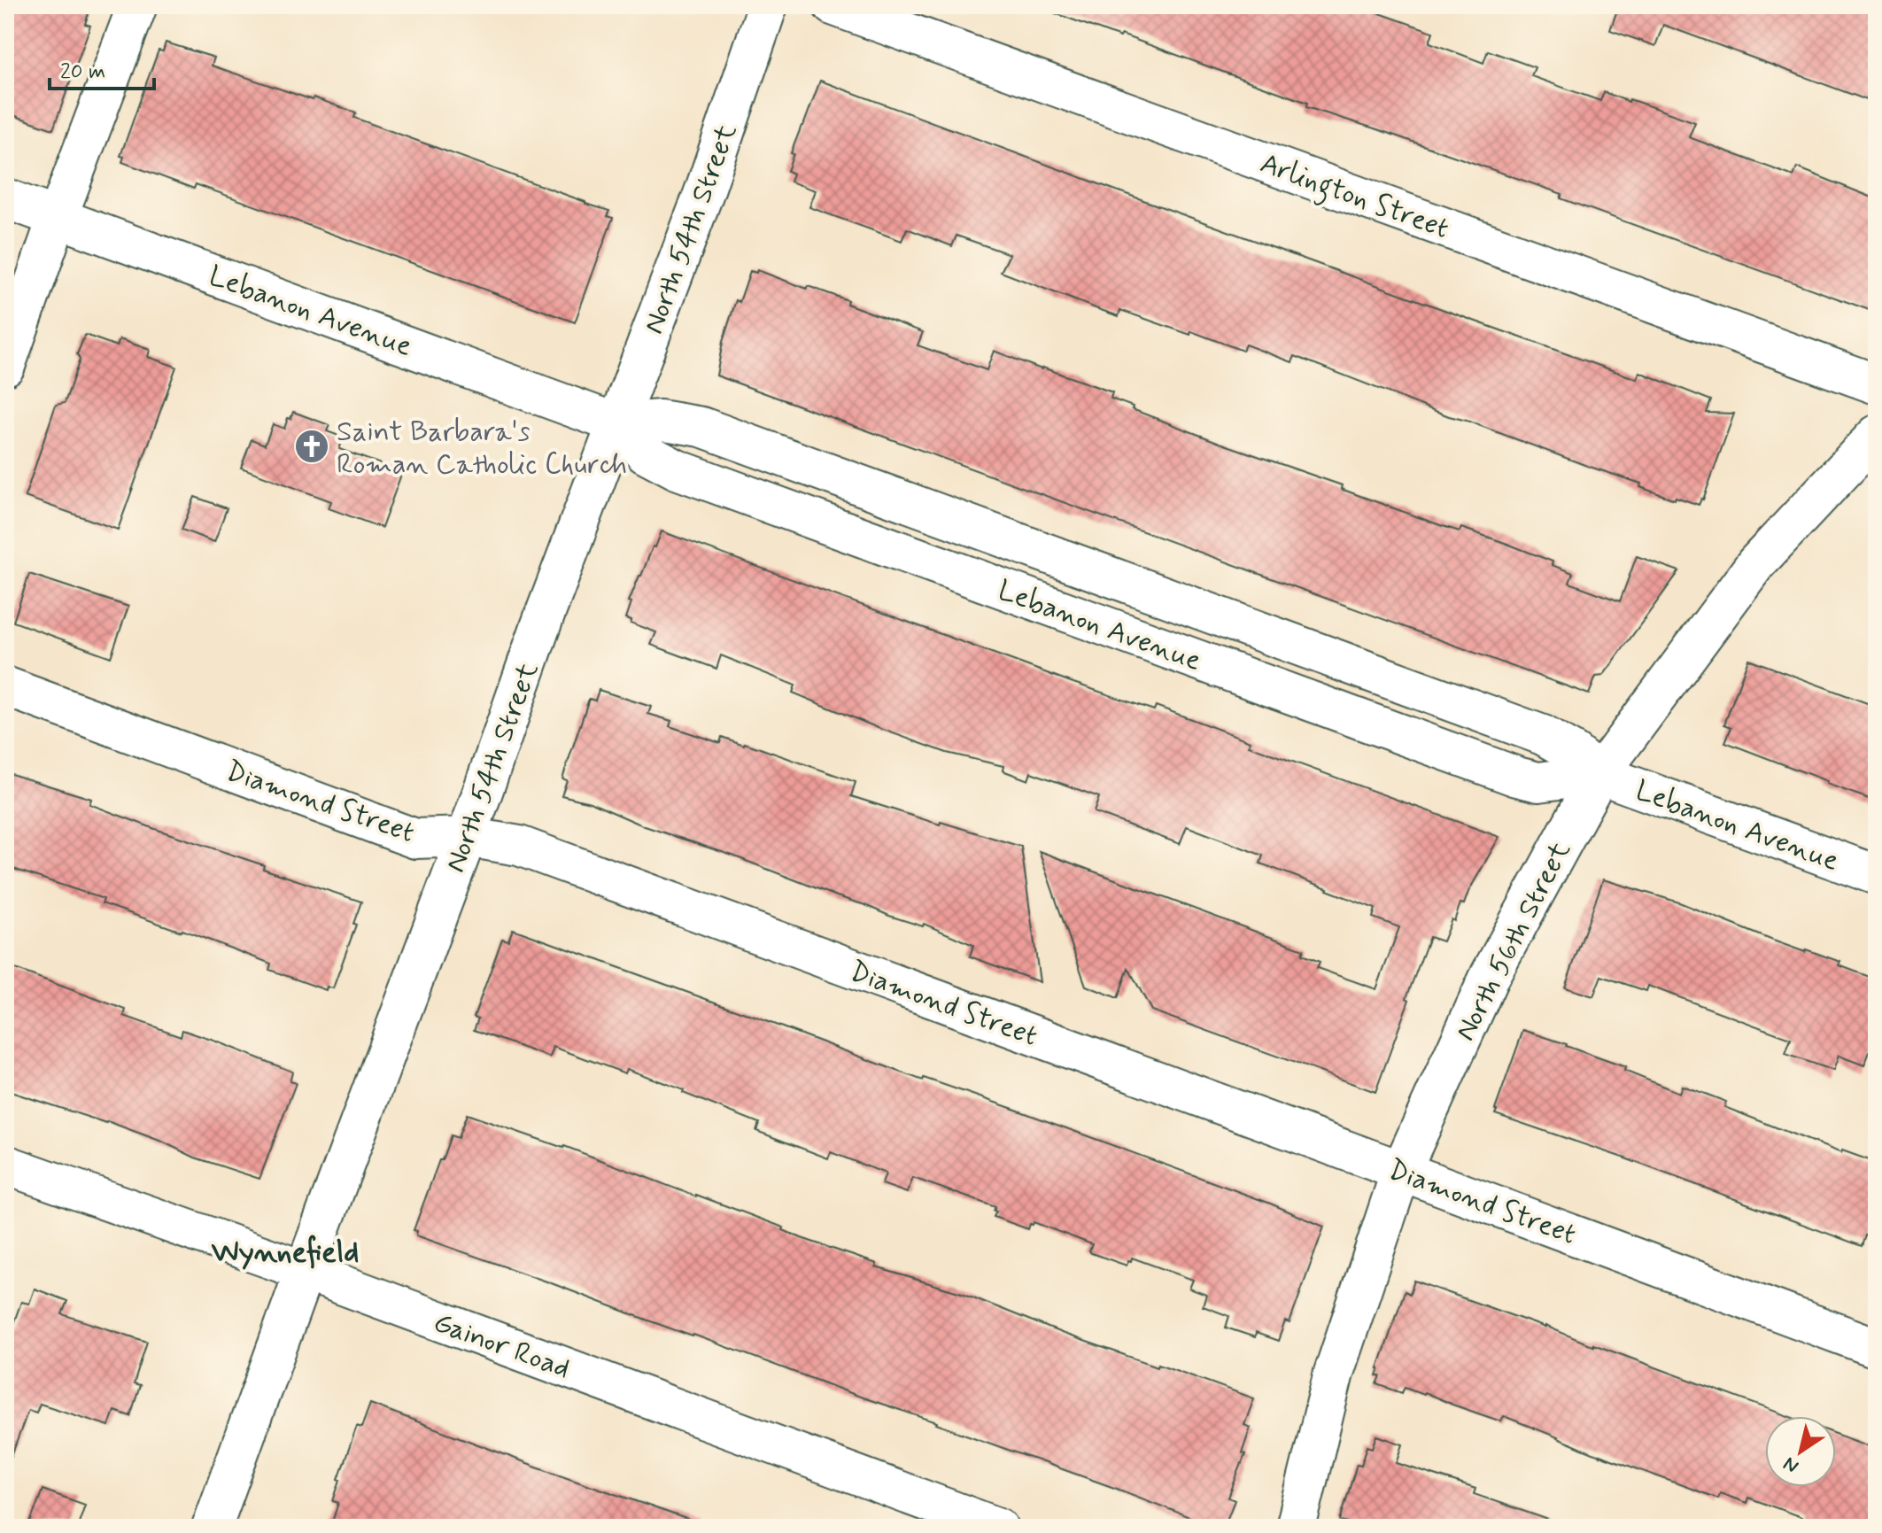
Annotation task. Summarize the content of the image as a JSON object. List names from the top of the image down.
{
  "streets": {
    "street": [
      "Arlington Street",
      "North 54th Street",
      "Lebanon Avenue",
      "Diamond Street",
      "North 56th Street",
      "Gainor Road"
    ]
  },
  "crossings": [
    ["North 54th Street", "Lebanon Avenue"],
    ["North 54th Street", "Diamond Street"],
    ["North 54th Street", "Gainor Road"],
    ["Lebanon Avenue", "North 56th Street"],
    ["Diamond Street", "North 56th Street"]
  ],
  "districts": ["Wynnefield"],
  "places": {
    "church": ["Saint Barbara's Roman Catholic Church"]
  },
  "scale_bar": "20 m",
  "north": "bottom left"
}
